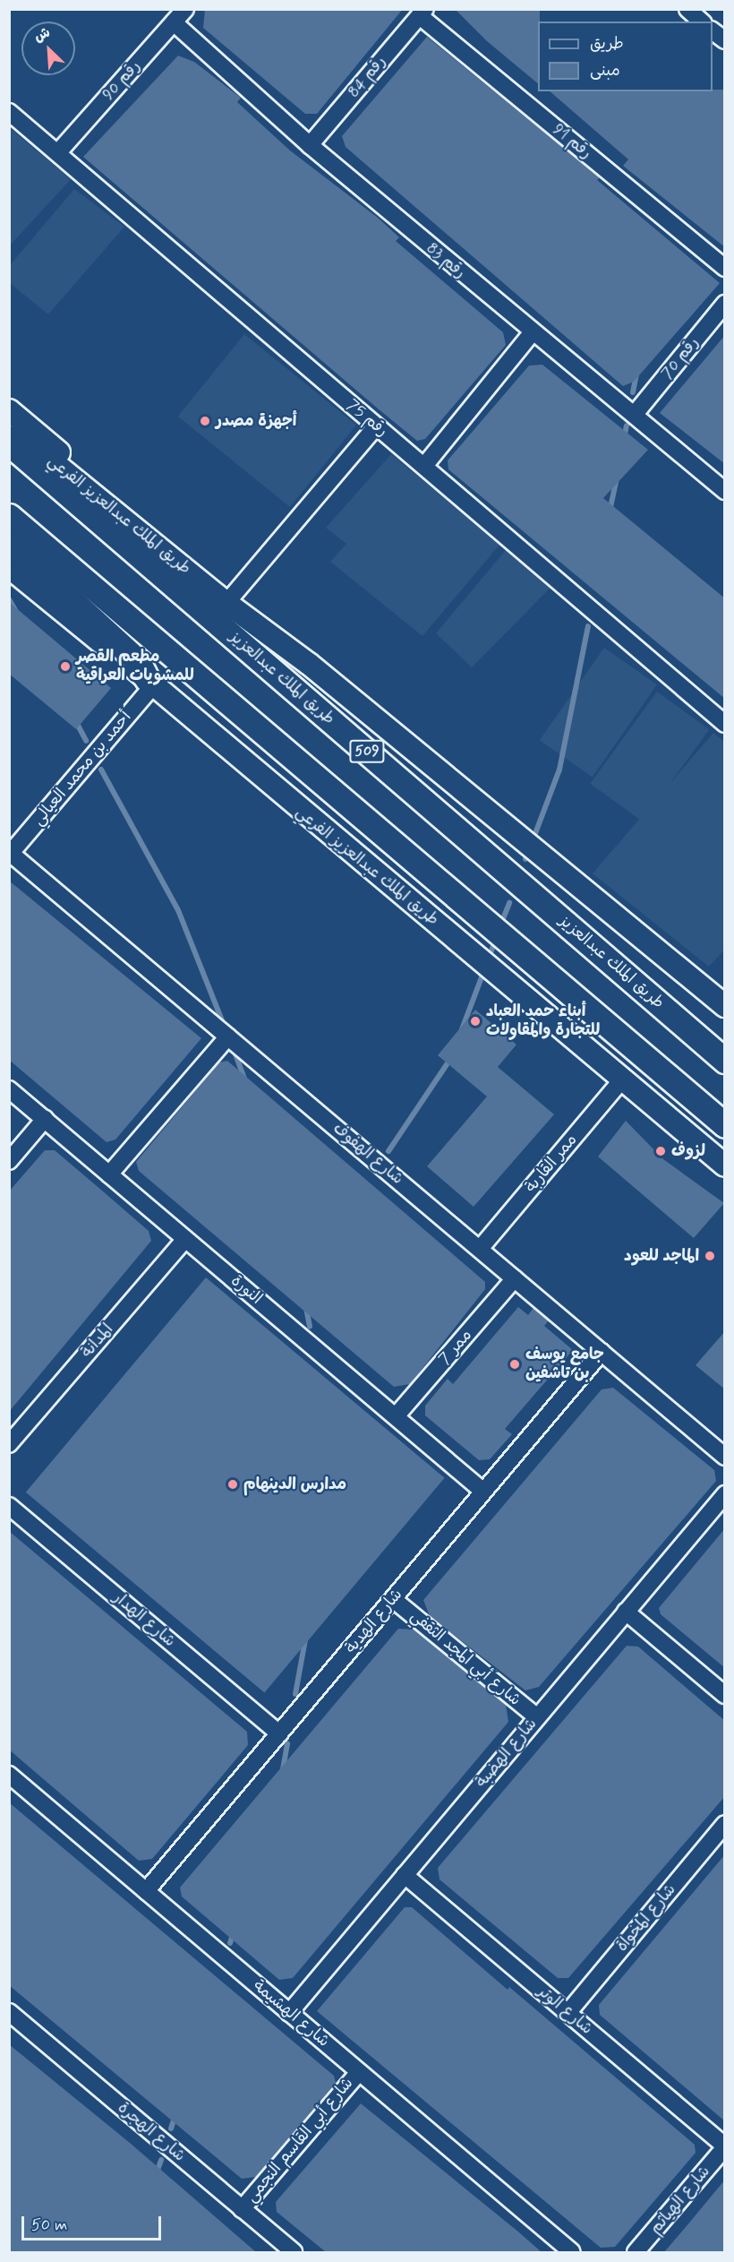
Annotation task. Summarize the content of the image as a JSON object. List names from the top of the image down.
{
  "streets": {
    "main road": ["طريق الملك عبدالعزيز الفرعي", "طريق الملك عبدالعزيز", "509"],
    "street": [
      "رقم 84",
      "رقم 90",
      "رقم 91",
      "رقم 83",
      "رقم 70",
      "رقم 75",
      "أحمد بن محمد العيالي",
      "شارع الهفوف",
      "ممر القاربة",
      "النورة",
      "المدانة",
      "ممر 7",
      "شارع الهدار",
      "شارع الهدية",
      "شارع أبي المجد الثقفي",
      "شارع الهضبة",
      "شارع المخواة",
      "شارع الوتر",
      "شارع الهشيمة",
      "شارع الهجرة",
      "شارع أبي القاسم النجمي",
      "شارع الهياثم"
    ]
  },
  "crossings": [
    ["رقم 84", "رقم 91"],
    ["رقم 84", "رقم 83"],
    ["رقم 90", "رقم 83"],
    ["رقم 90", "رقم 75"],
    ["رقم 83", "رقم 70"],
    ["طريق الملك عبدالعزيز الفرعي", "أحمد بن محمد العيالي"],
    ["طريق الملك عبدالعزيز الفرعي", "ممر القاربة"],
    ["أحمد بن محمد العيالي", "شارع الهفوف"],
    ["شارع الهفوف", "ممر القاربة"],
    ["شارع الهفوف", "ممر 7"],
    ["شارع الهفوف", "شارع الهدية"],
    ["النورة", "المدانة"],
    ["النورة", "ممر 7"],
    ["النورة", "شارع الهدية"],
    ["شارع الهدار", "شارع الهدية"],
    ["شارع الهدية", "شارع أبي المجد الثقفي"],
    ["شارع الهدية", "شارع الهشيمة"],
    ["شارع أبي المجد الثقفي", "شارع الهضبة"],
    ["شارع الهضبة", "شارع الوتر"],
    ["شارع الهضبة", "شارع الهشيمة"],
    ["شارع المخواة", "شارع الوتر"],
    ["شارع الوتر", "شارع الهياثم"],
    ["شارع الهشيمة", "شارع أبي القاسم النجمي"],
    ["شارع الهجرة", "شارع أبي القاسم النجمي"]
  ],
  "places": [
    "أجهزة مصدر",
    "مطعم القصر للمشويات العراقية",
    "أبناء حمد العباد للتجارة والمقاولات",
    "لزوف",
    "الماجد للعود",
    "جامع يوسف بن تاشفين",
    "مدارس الدينهام"
  ],
  "legend": ["طريق", "مبنى"],
  "scale_bar": "50 m",
  "north": "top left"
}
